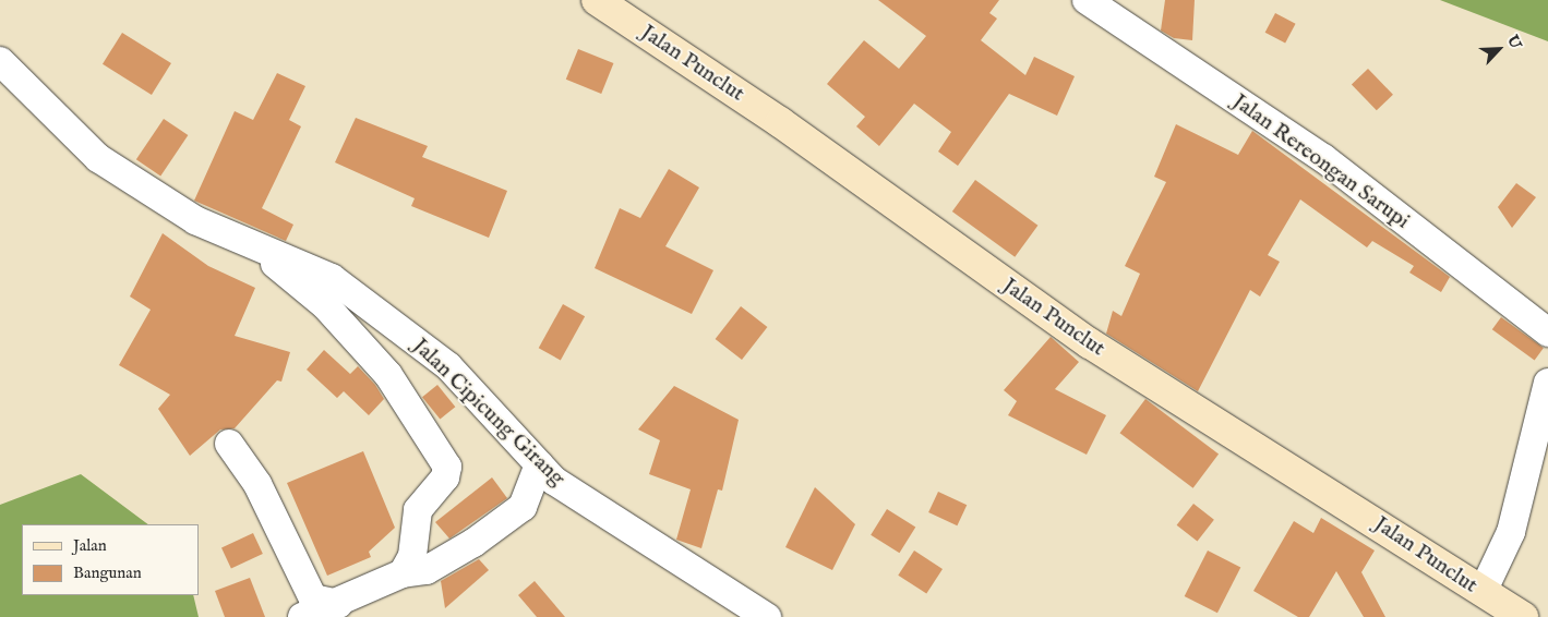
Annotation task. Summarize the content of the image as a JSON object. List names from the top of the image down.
{
  "streets": {
    "main road": ["Jalan Punclut"],
    "street": ["Jalan Rereongan Sarupi", "Jalan Cipicung Girang"]
  },
  "legend": ["Jalan", "Bangunan"],
  "north": "top right"
}
